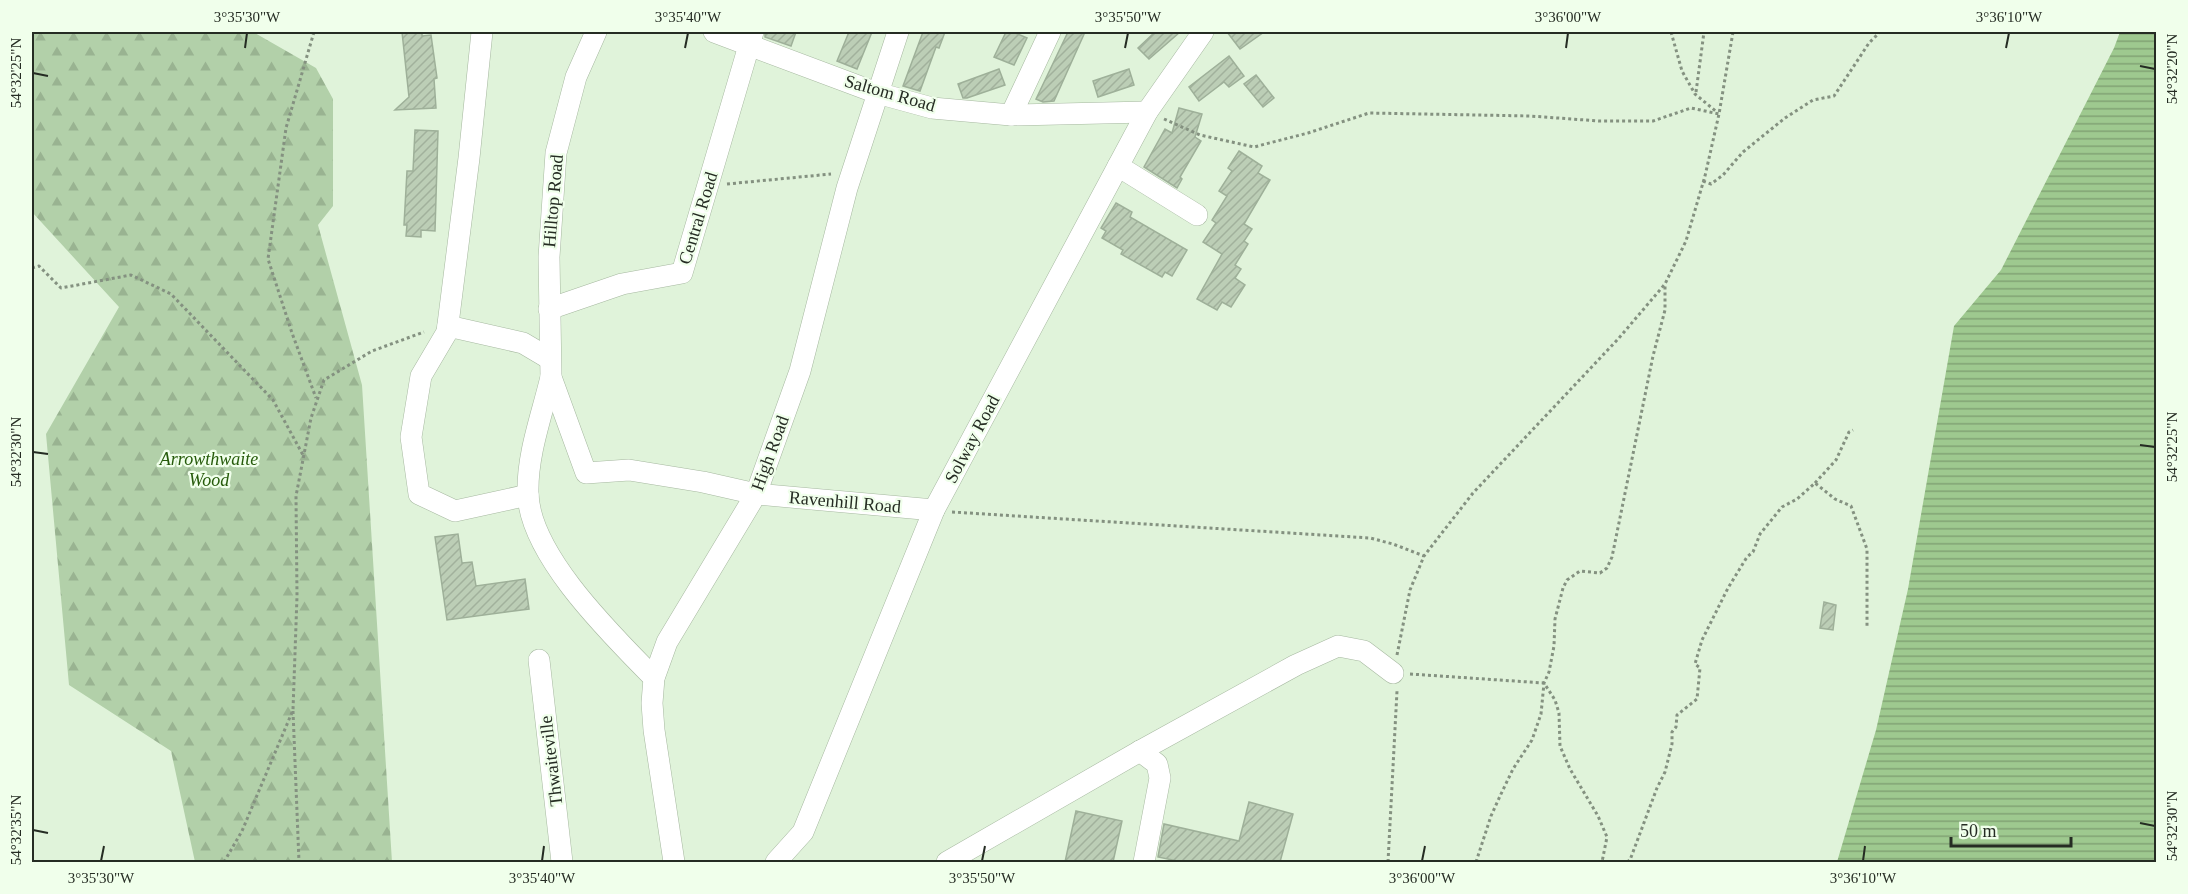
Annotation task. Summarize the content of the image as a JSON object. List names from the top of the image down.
{
  "streets": {
    "street": [
      "Saltom Road",
      "Hilltop Road",
      "Central Road",
      "Solway Road",
      "High Road",
      "Ravenhill Road",
      "Thwaiteville"
    ]
  },
  "crossings": [
    ["Saltom Road", "Central Road"],
    ["Saltom Road", "Solway Road"],
    ["Saltom Road", "High Road"],
    ["Hilltop Road", "Central Road"],
    ["Hilltop Road", "High Road"],
    ["Hilltop Road", "Ravenhill Road"],
    ["Solway Road", "Ravenhill Road"],
    ["High Road", "Ravenhill Road"]
  ],
  "parks": ["Arrowthwaite Wood"],
  "scale_bar": "50 m",
  "coordinates": [
    "3°35'30\"W",
    "3°35'40\"W",
    "3°35'50\"W",
    "3°36'00\"W",
    "3°36'10\"W",
    "54°32'20\"N",
    "54°32'25\"N",
    "54°32'30\"N",
    "54°32'35\"N"
  ]
}
